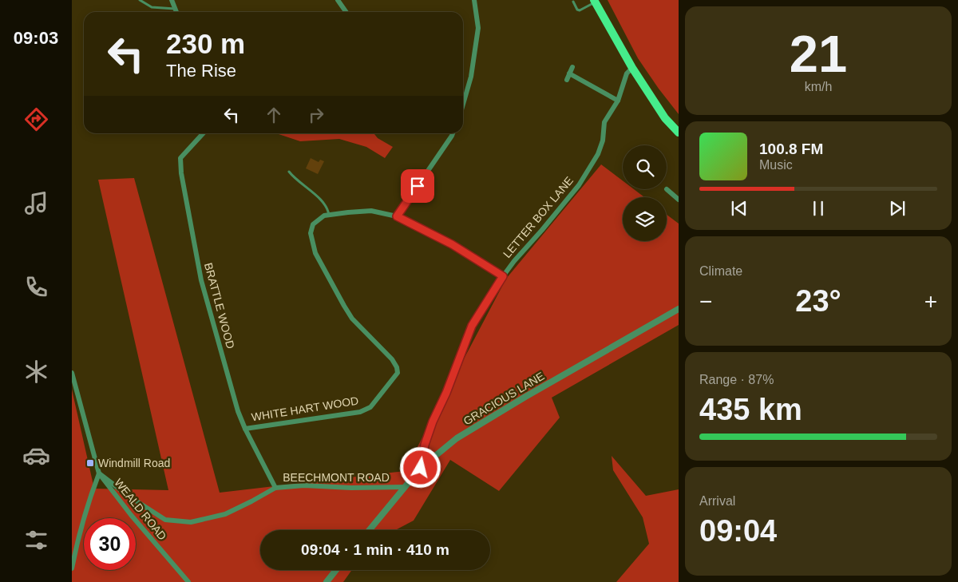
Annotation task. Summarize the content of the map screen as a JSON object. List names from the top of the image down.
{
  "streets": {
    "street": [
      "LETTER BOX LANE",
      "BRATTLE WOOD",
      "GRACIOUS LANE",
      "WHITE HART WOOD",
      "BEECHMONT ROAD",
      "WEALD ROAD"
    ]
  },
  "crossings": [
    ["LETTER BOX LANE", "GRACIOUS LANE"],
    ["LETTER BOX LANE", "WHITE HART WOOD"],
    ["BRATTLE WOOD", "WHITE HART WOOD"],
    ["BRATTLE WOOD", "BEECHMONT ROAD"],
    ["GRACIOUS LANE", "BEECHMONT ROAD"],
    ["BEECHMONT ROAD", "WEALD ROAD"]
  ],
  "places": {
    "transit": ["Windmill Road"]
  },
  "page": {
    "tabs": "09:03",
    "tile": [
      ["21", "km/h"],
      "Climate",
      ["Range · 87%", "435 km"],
      ["Arrival", "09:04"]
    ],
    "turn": ["230 m", "The Rise"],
    "song": ["100.8 FM", "Music"],
    "heat": ["−", "23°", "+"],
    "limit": "30",
    "trip": "09:04 · 1 min · 410 m"
  }
}
